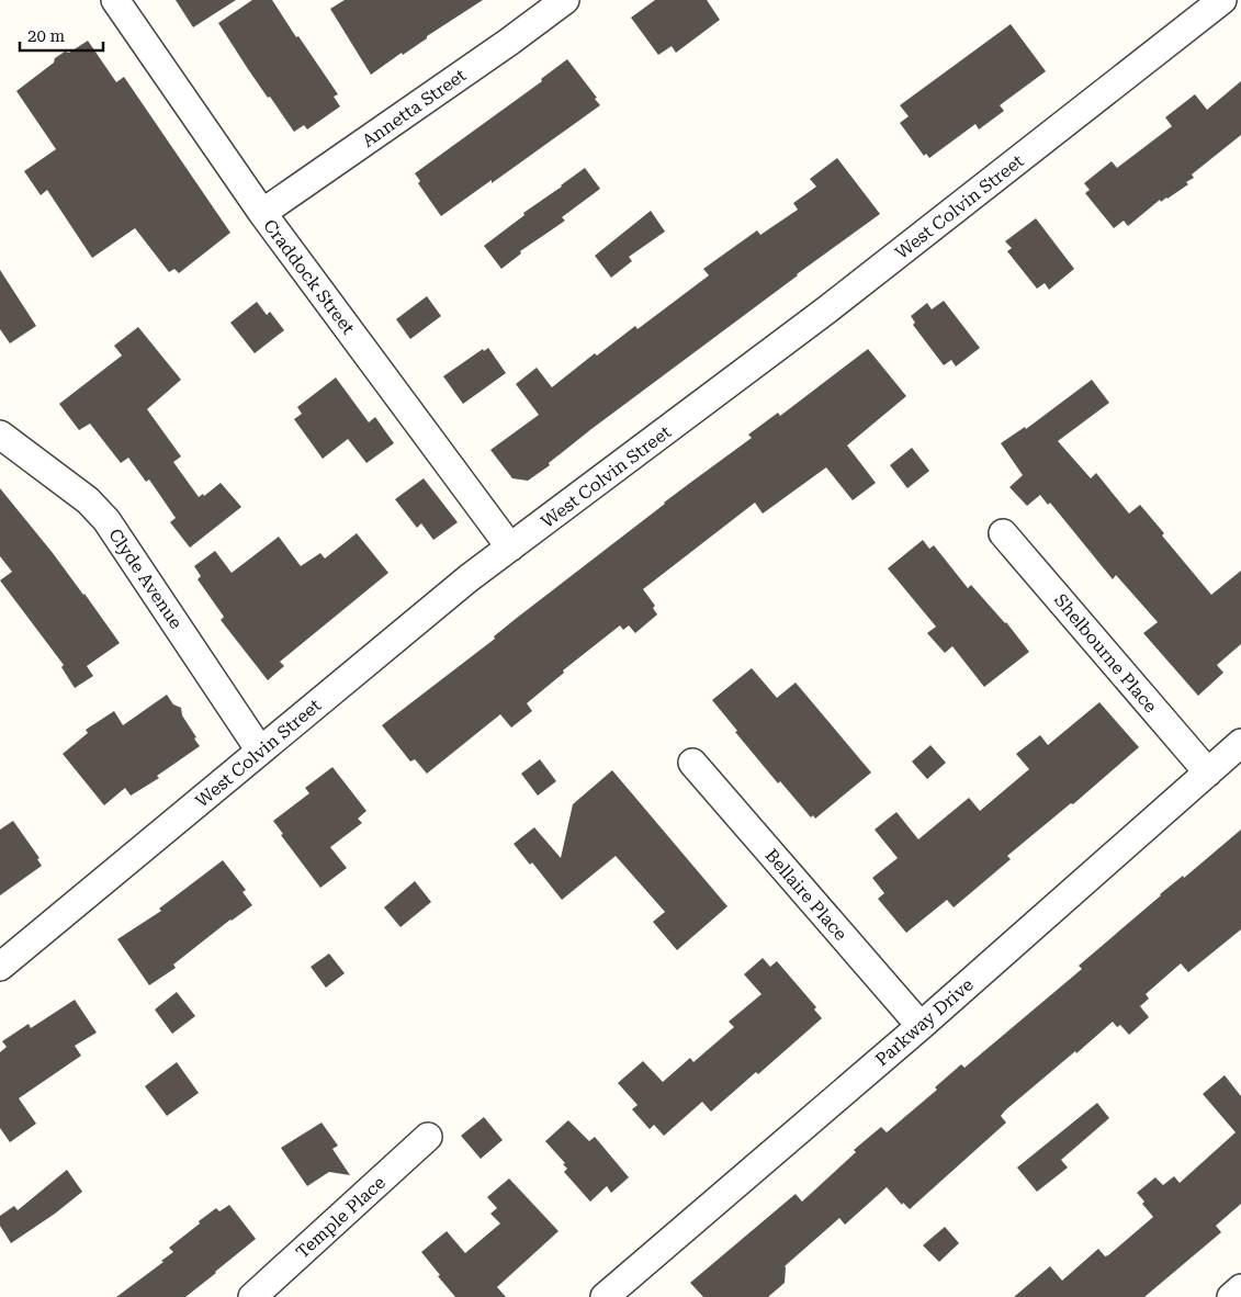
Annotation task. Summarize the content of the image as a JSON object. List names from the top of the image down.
{
  "streets": {
    "street": [
      "Annetta Street",
      "West Colvin Street",
      "Craddock Street",
      "Clyde Avenue",
      "Shelbourne Place",
      "Bellaire Place",
      "Parkway Drive",
      "Temple Place"
    ]
  },
  "crossings": [
    ["Annetta Street", "Craddock Street"],
    ["West Colvin Street", "Craddock Street"],
    ["West Colvin Street", "Clyde Avenue"],
    ["Shelbourne Place", "Parkway Drive"],
    ["Bellaire Place", "Parkway Drive"]
  ],
  "scale_bar": "20 m"
}
